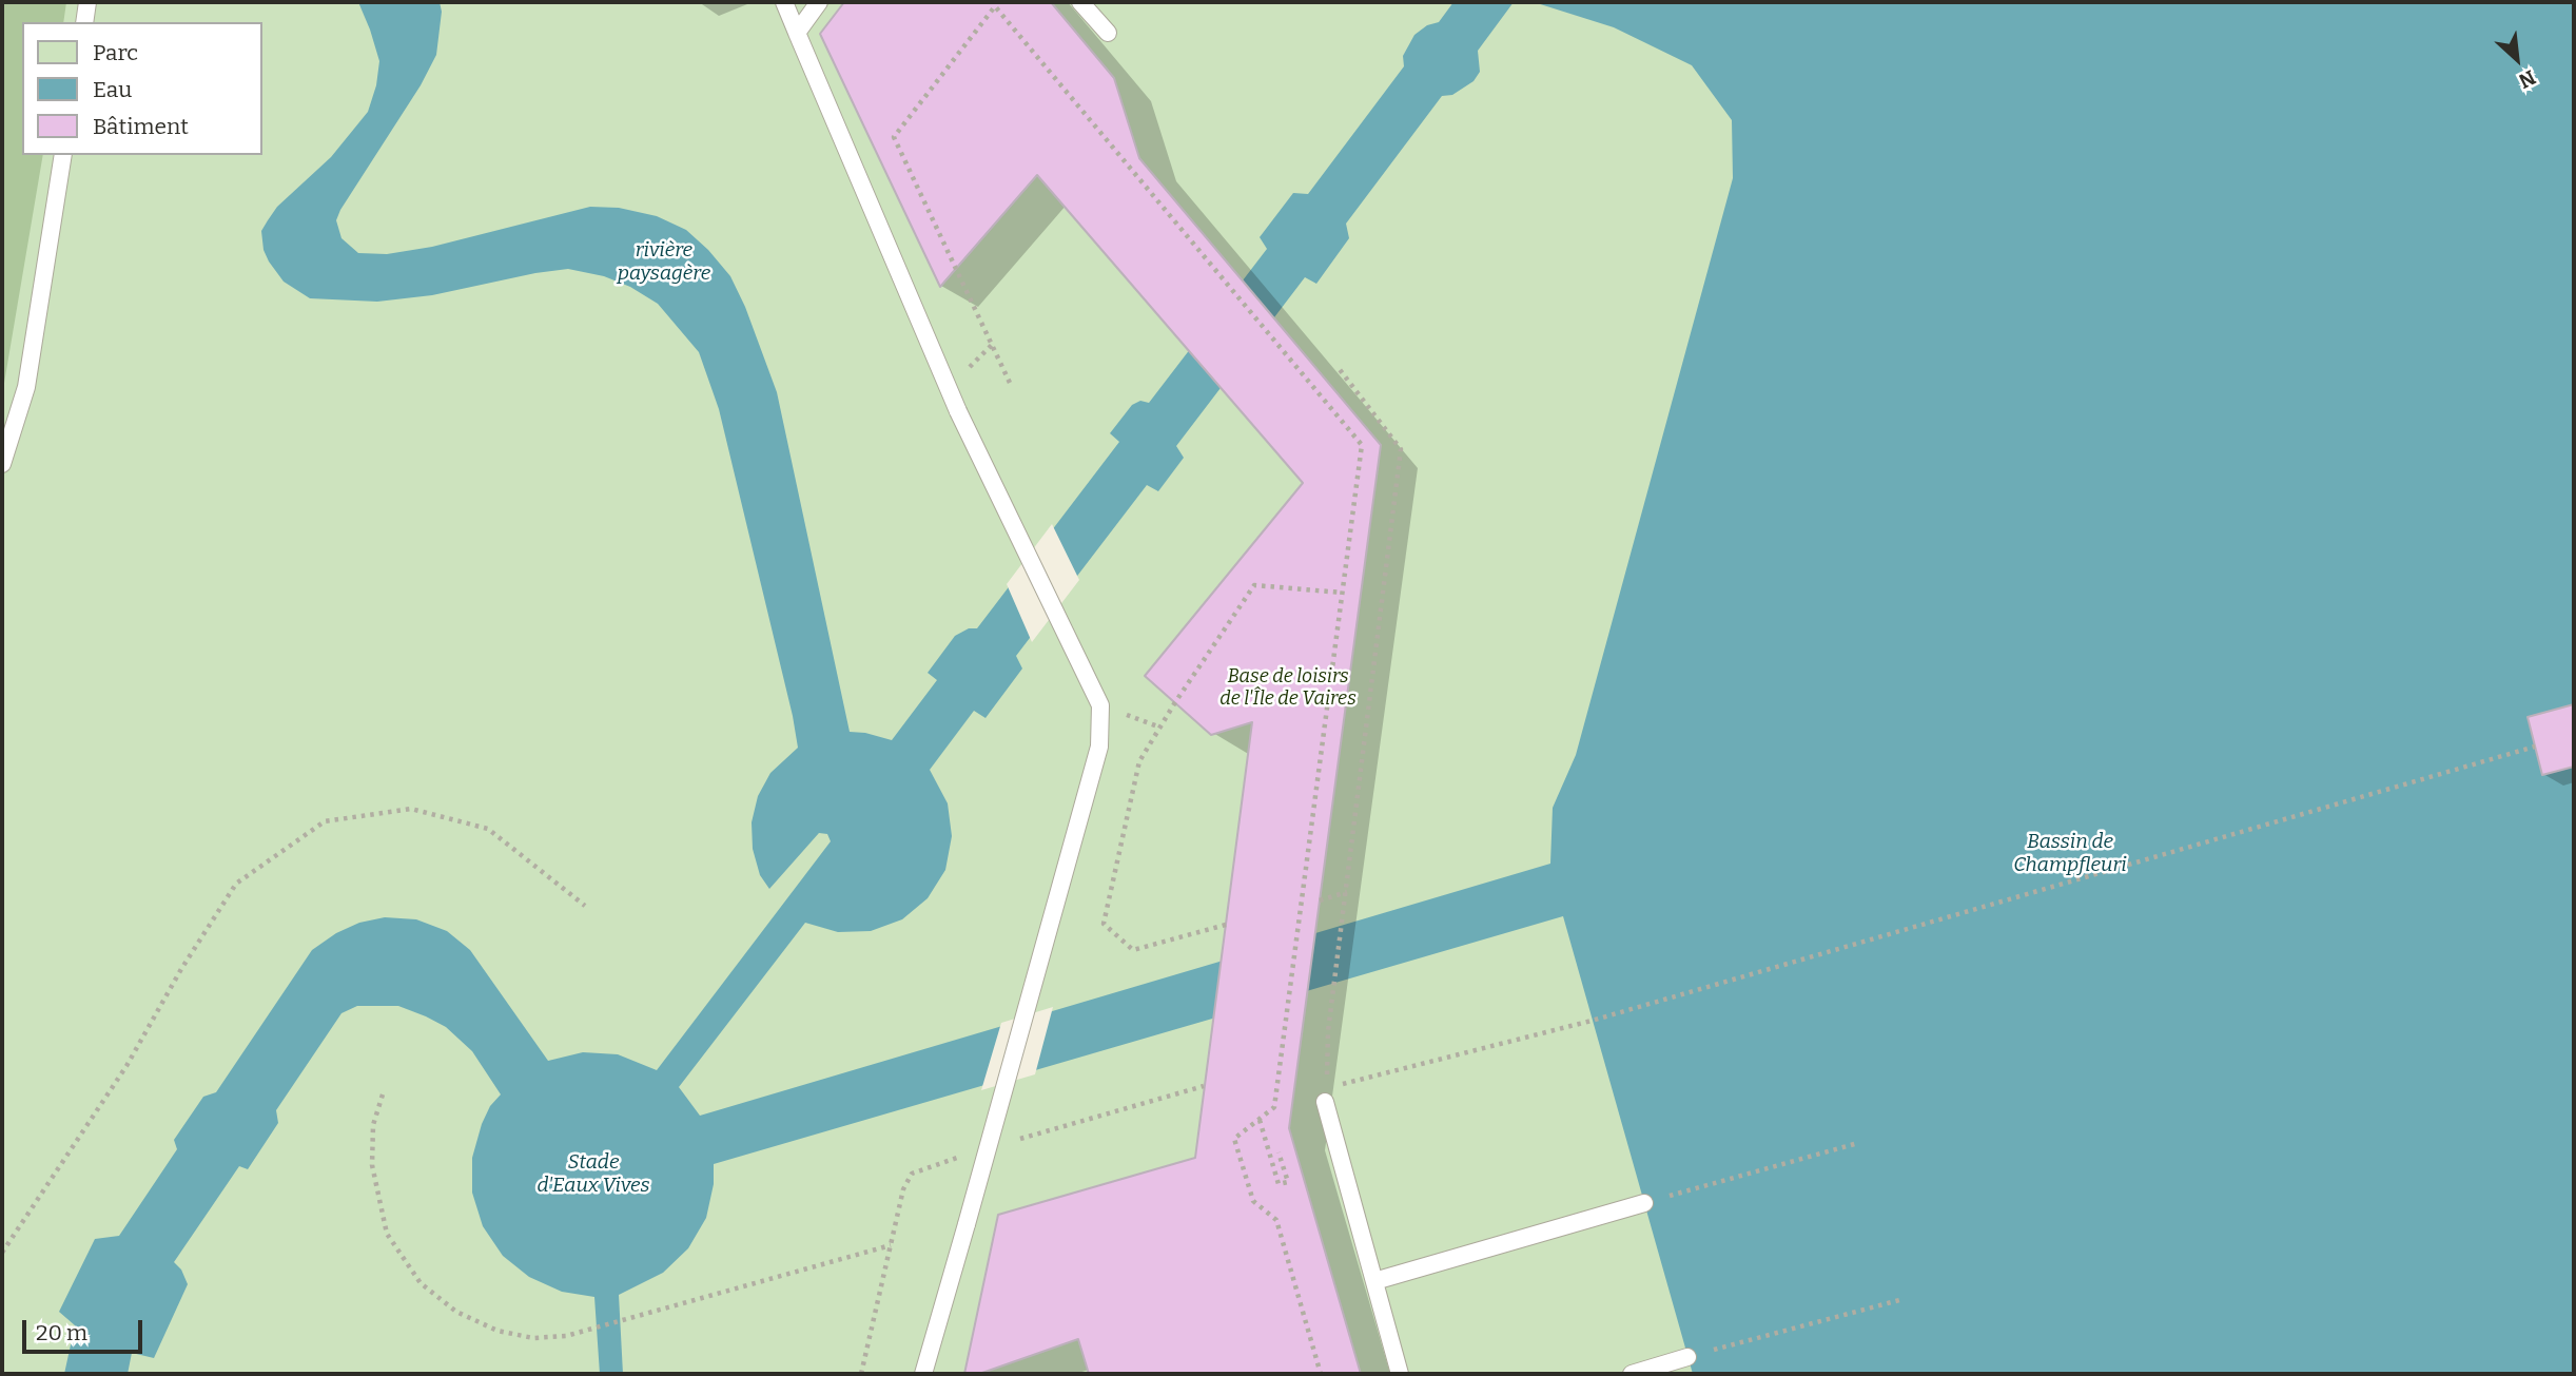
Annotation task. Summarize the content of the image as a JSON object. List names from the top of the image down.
{
  "water": ["rivière paysagère", "Bassin de Champfleuri", "Stade d'Eaux Vives"],
  "parks": ["Base de loisirs de l'Île de Vaires"],
  "legend": ["Parc", "Eau", "Bâtiment"],
  "scale_bar": "20 m",
  "north": "bottom right"
}
